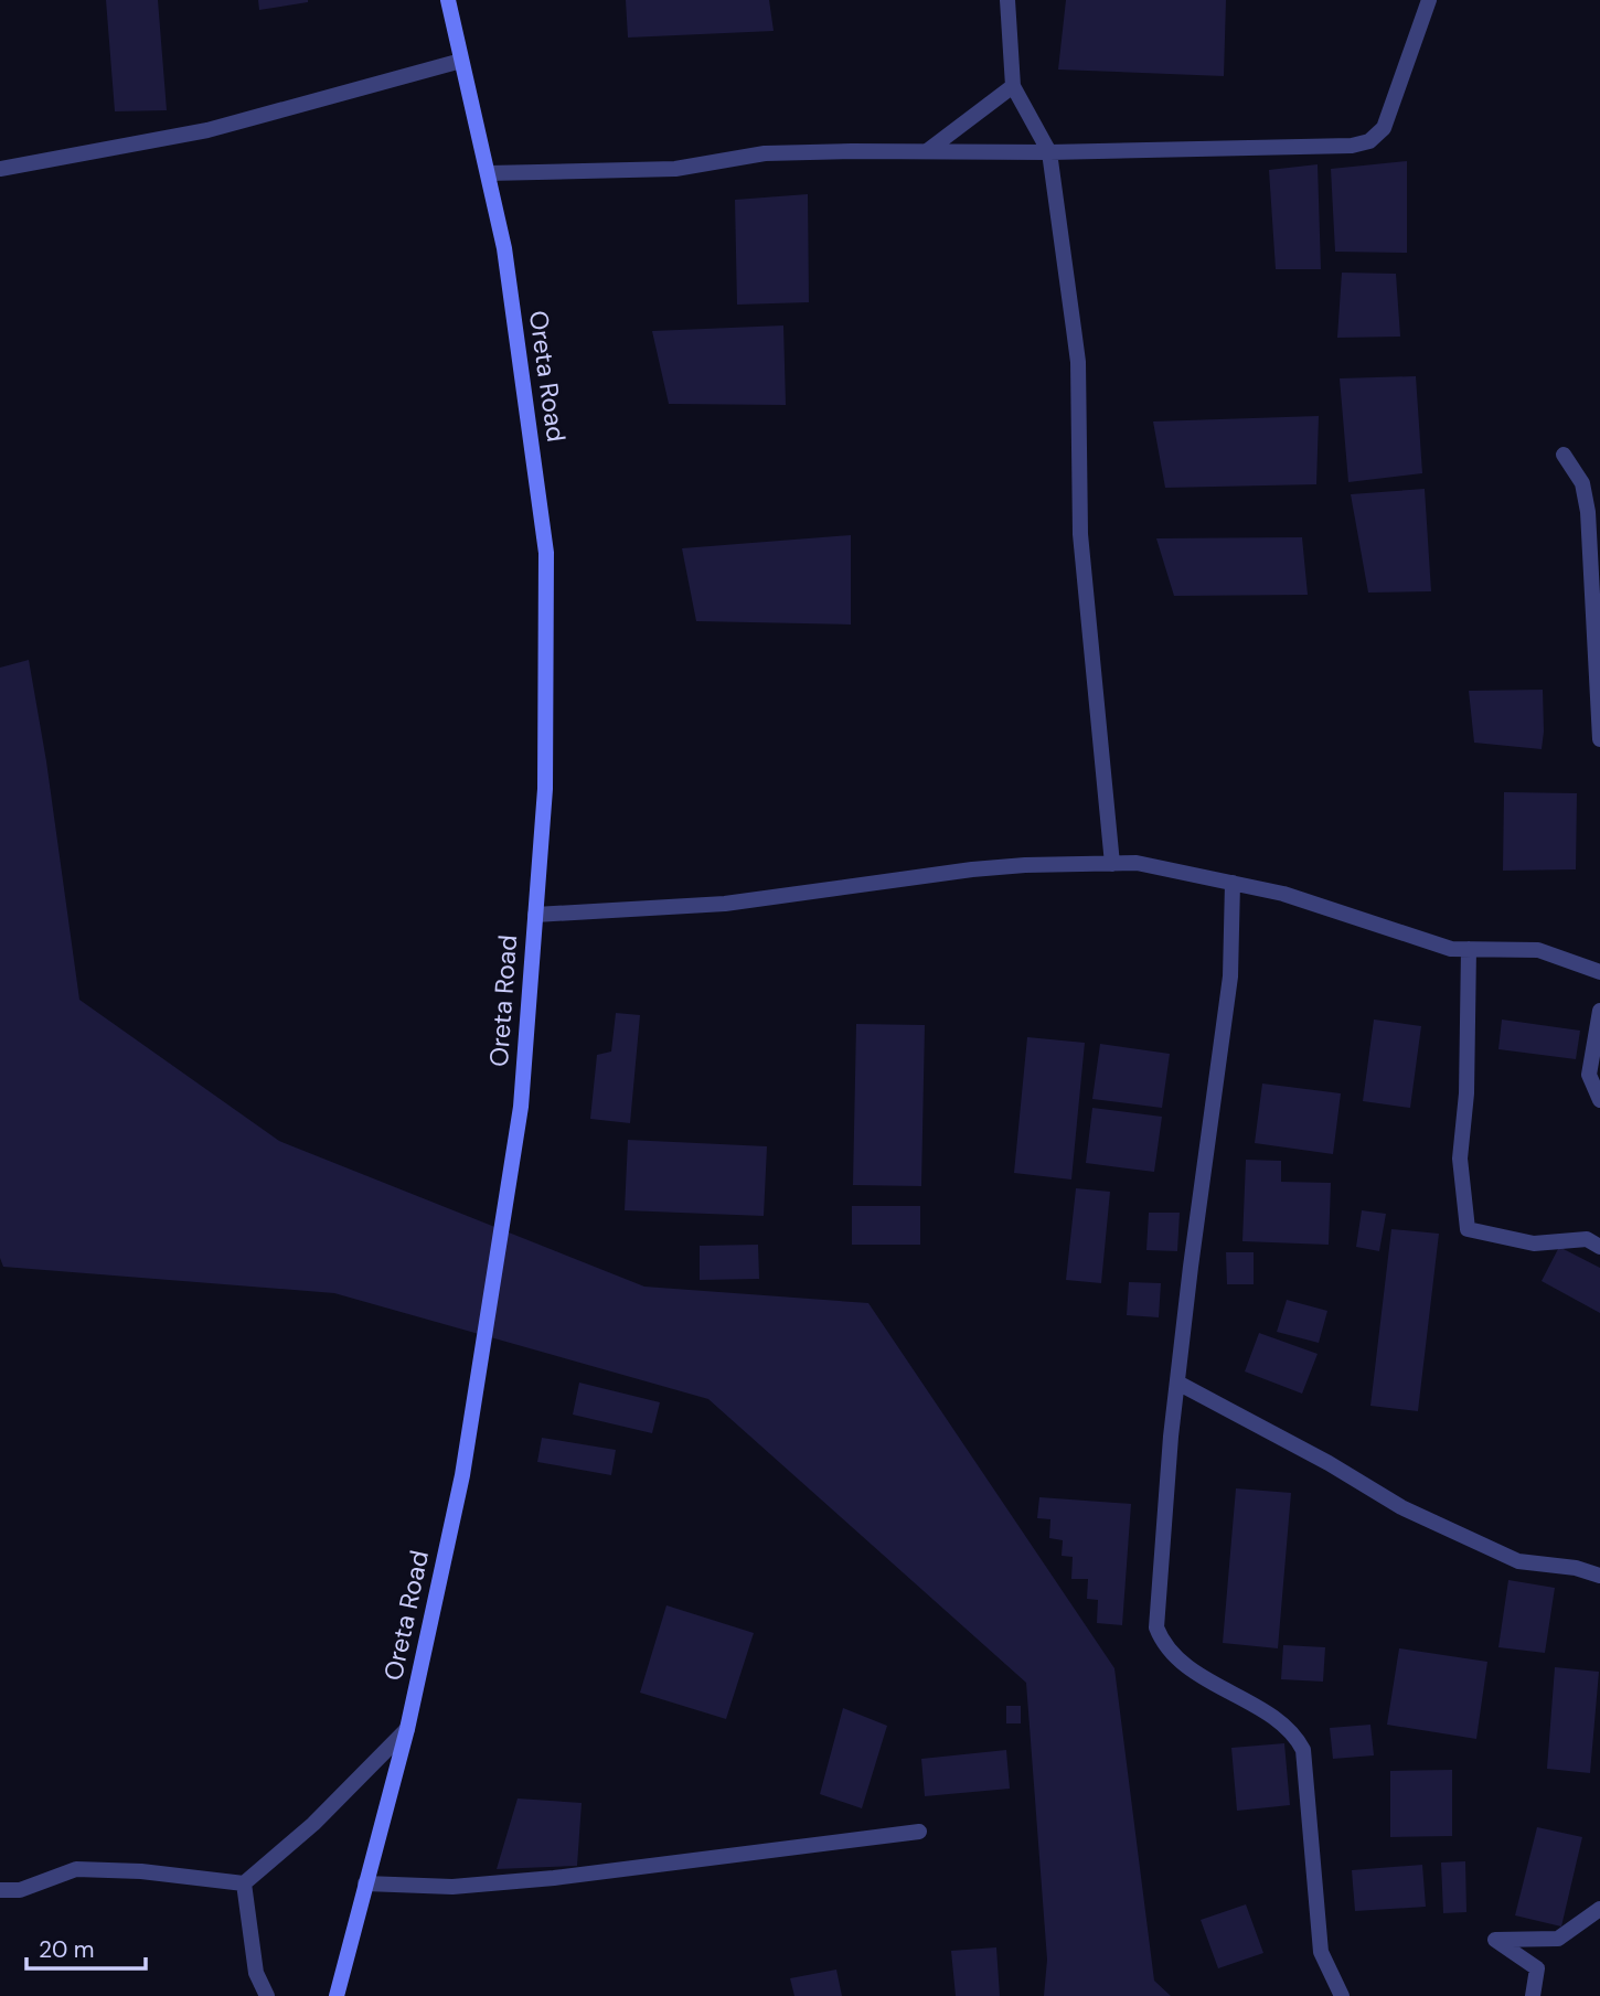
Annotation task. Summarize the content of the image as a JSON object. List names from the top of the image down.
{
  "streets": {
    "street": ["Oreta Road"]
  },
  "scale_bar": "20 m"
}
